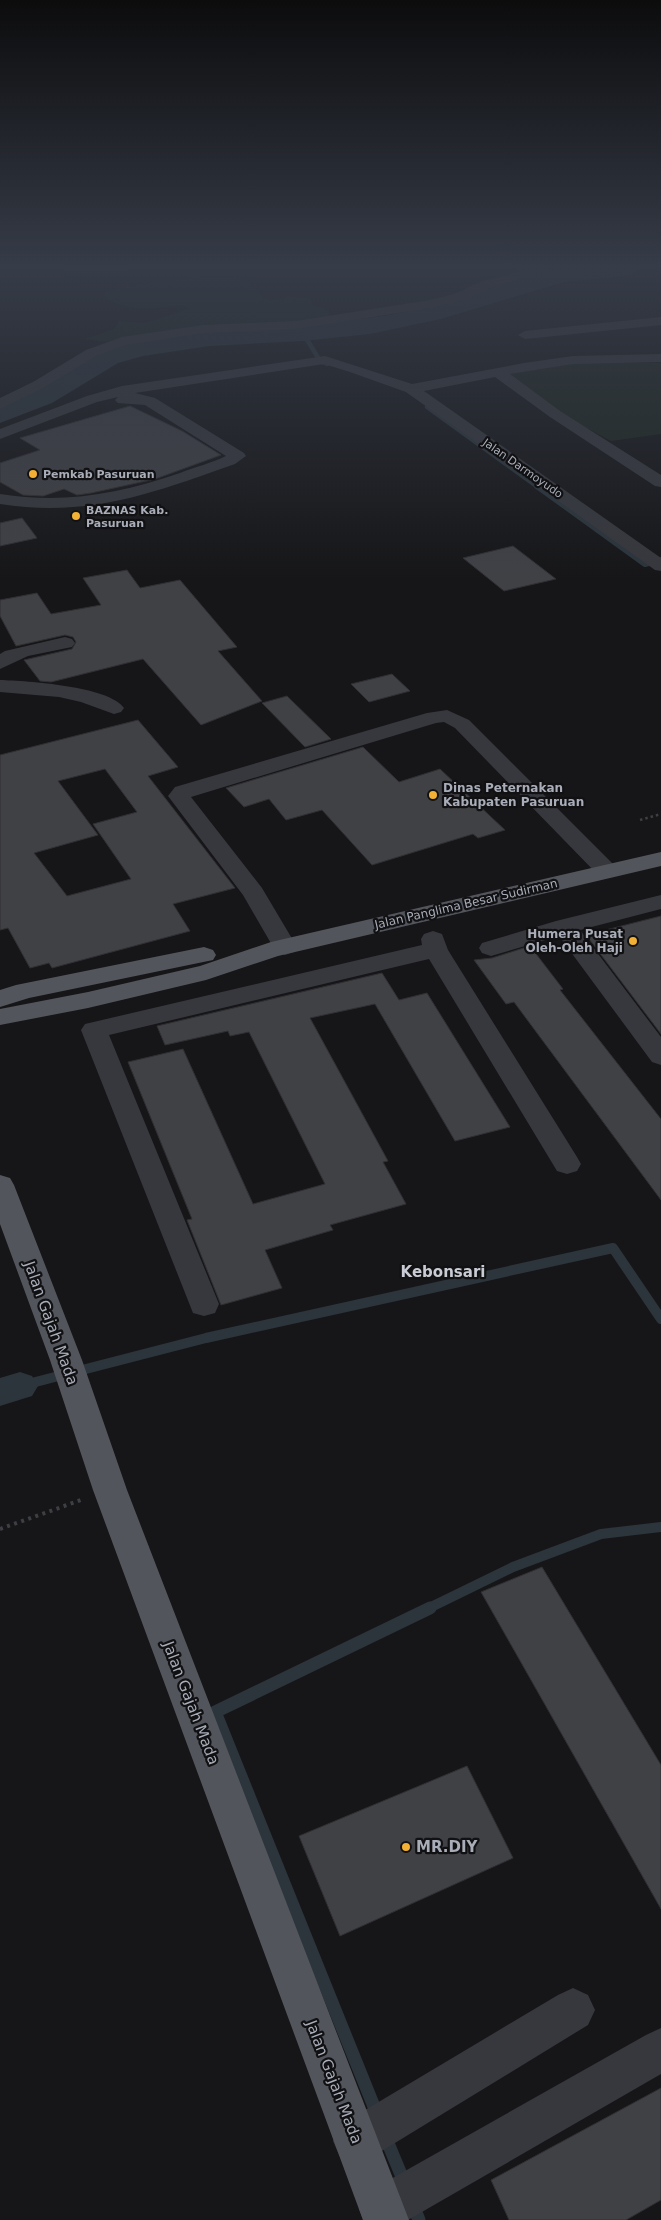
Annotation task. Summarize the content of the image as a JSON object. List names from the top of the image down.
{
  "streets": {
    "main road": ["Jalan Panglima Besar Sudirman", "Jalan Gajah Mada"],
    "street": ["Jalan Darmoyudo"]
  },
  "districts": ["Kebonsari"],
  "places": [
    "Pemkab Pasuruan",
    "BAZNAS Kab. Pasuruan",
    "Dinas Peternakan Kabupaten Pasuruan",
    "Humera Pusat Oleh-Oleh Haji",
    "MR.DIY"
  ]
}
